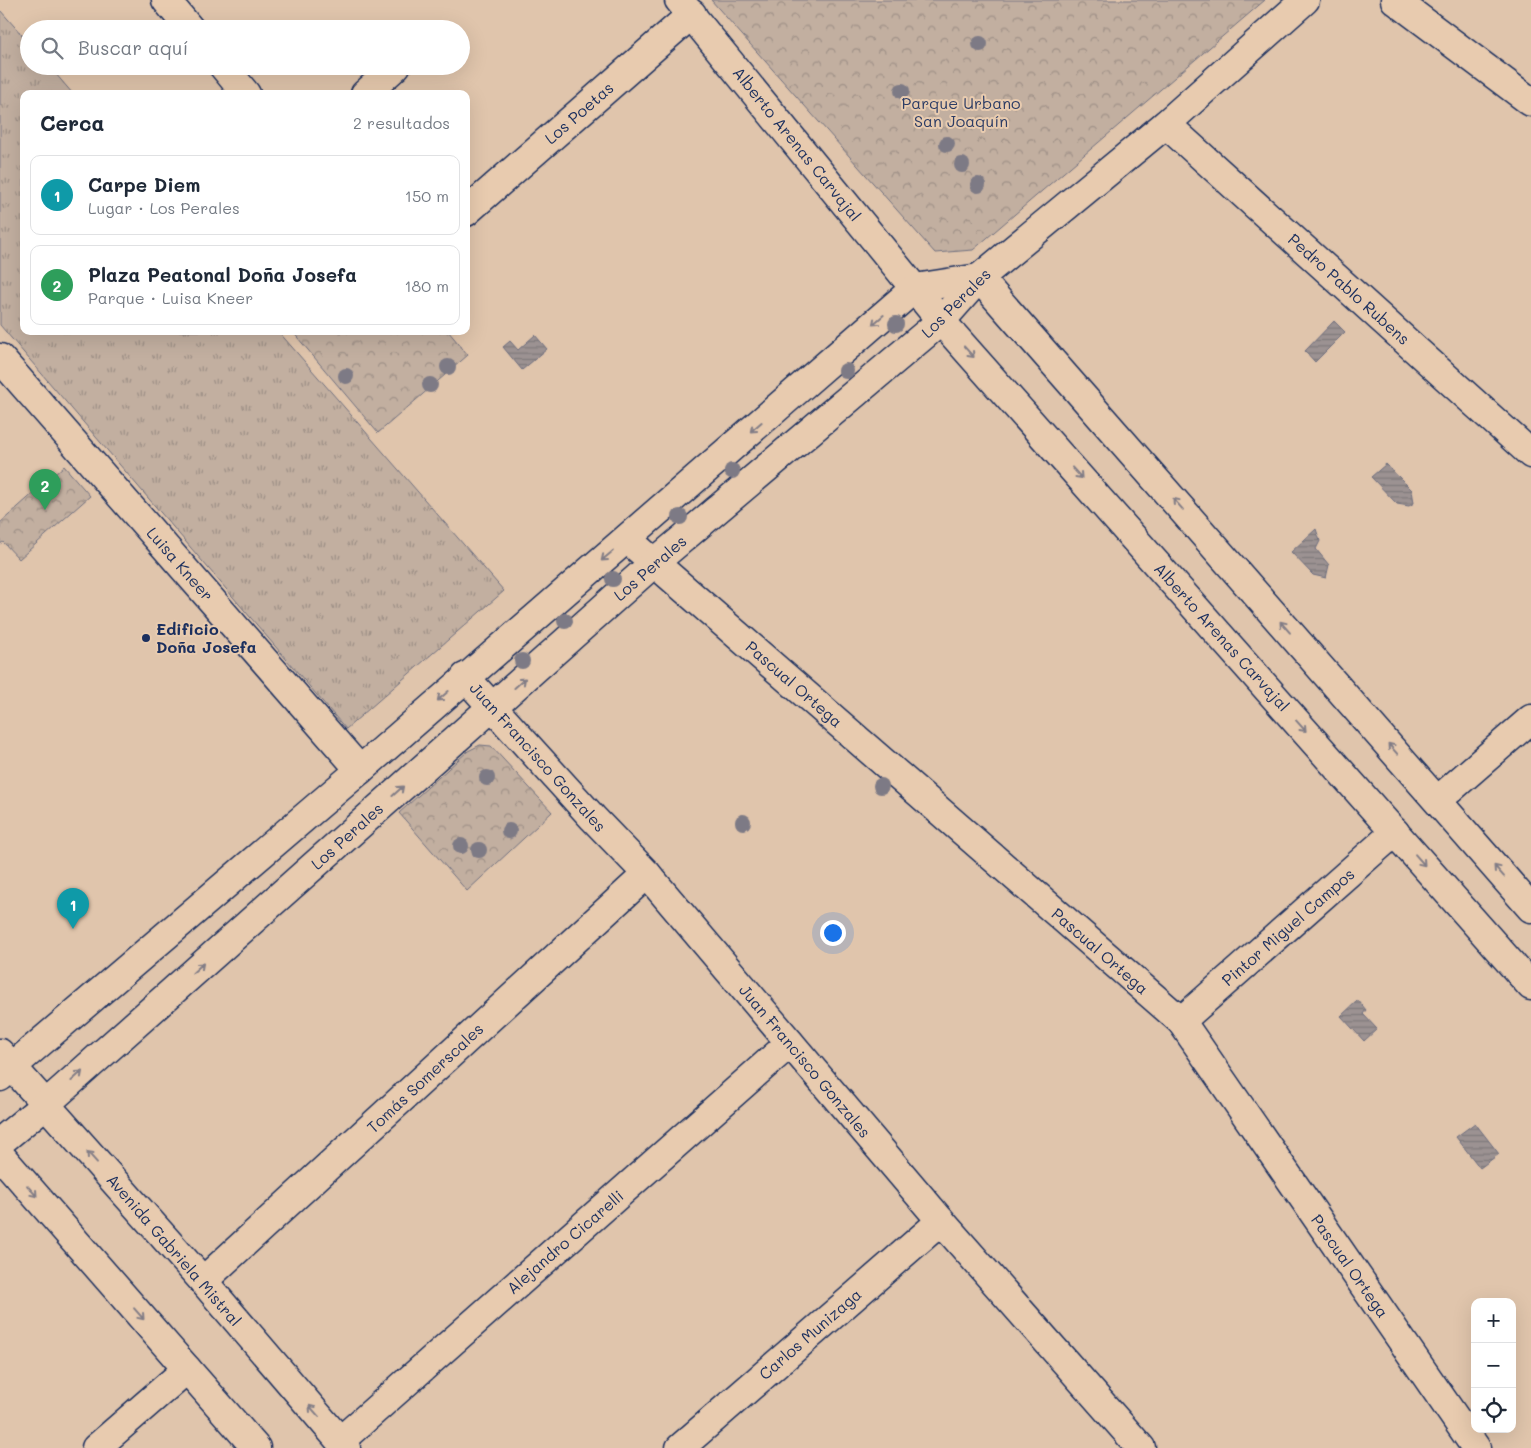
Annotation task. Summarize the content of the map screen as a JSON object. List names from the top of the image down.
{
  "streets": {
    "street": [
      "Los Poetas",
      "Alberto Arenas Carvajal",
      "Pedro Pablo Rubens",
      "Los Perales",
      "Luisa Kneer",
      "Pascual Ortega",
      "Juan Francisco Gonzales",
      "Pintor Miguel Campos",
      "Tomás Somerscales",
      "Alejandro Cicarelli",
      "Avenida Gabriela Mistral",
      "Carlos Munizaga"
    ]
  },
  "crossings": [
    ["Los Poetas", "Alberto Arenas Carvajal"],
    ["Alberto Arenas Carvajal", "Los Perales"],
    ["Alberto Arenas Carvajal", "Pintor Miguel Campos"],
    ["Pedro Pablo Rubens", "Los Perales"],
    ["Los Perales", "Pascual Ortega"],
    ["Los Perales", "Juan Francisco Gonzales"],
    ["Los Perales", "Avenida Gabriela Mistral"],
    ["Pascual Ortega", "Pintor Miguel Campos"],
    ["Juan Francisco Gonzales", "Tomás Somerscales"],
    ["Juan Francisco Gonzales", "Alejandro Cicarelli"],
    ["Juan Francisco Gonzales", "Carlos Munizaga"],
    ["Tomás Somerscales", "Avenida Gabriela Mistral"],
    ["Alejandro Cicarelli", "Avenida Gabriela Mistral"]
  ],
  "parks": ["Parque Urbano San Joaquín"],
  "places": ["Edificio Doña Josefa"],
  "page": {
    "search": "Buscar aquí",
    "heading": ["Cerca", "2 resultados"],
    "list": [
      {
        "mark": "1",
        "name": "Carpe Diem",
        "note": "Lugar · Los Perales",
        "value": "150 m"
      },
      {
        "mark": "2",
        "name": "Plaza Peatonal Doña Josefa",
        "note": "Parque · Luisa Kneer",
        "value": "180 m"
      }
    ],
    "pins": ["2", "1"],
    "map_buttons": ["+", "−"]
  }
}
